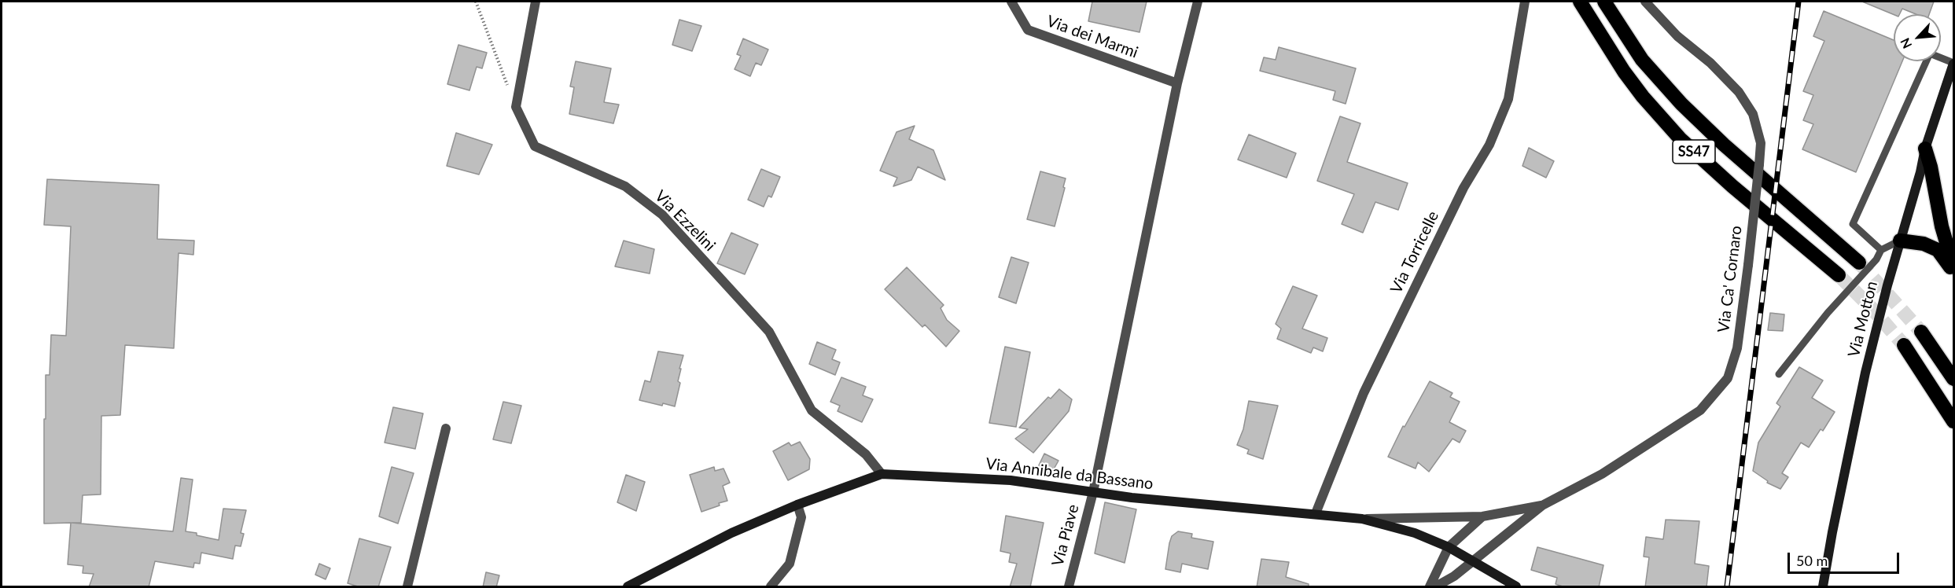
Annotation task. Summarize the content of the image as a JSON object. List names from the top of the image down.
{
  "streets": {
    "highway": ["SS47"],
    "street": [
      "Via dei Marmi",
      "Via Ezzelini",
      "Via Torricelle",
      "Via Ca' Cornaro",
      "Via Motton",
      "Via Annibale da Bassano",
      "Via Piave"
    ]
  },
  "crossings": [
    ["Via Ezzelini", "Via Annibale da Bassano"],
    ["Via Torricelle", "Via Annibale da Bassano"],
    ["Via Ca' Cornaro", "Via Annibale da Bassano"],
    ["Via Annibale da Bassano", "Via Piave"]
  ],
  "scale_bar": "50 m",
  "north": "bottom left"
}
